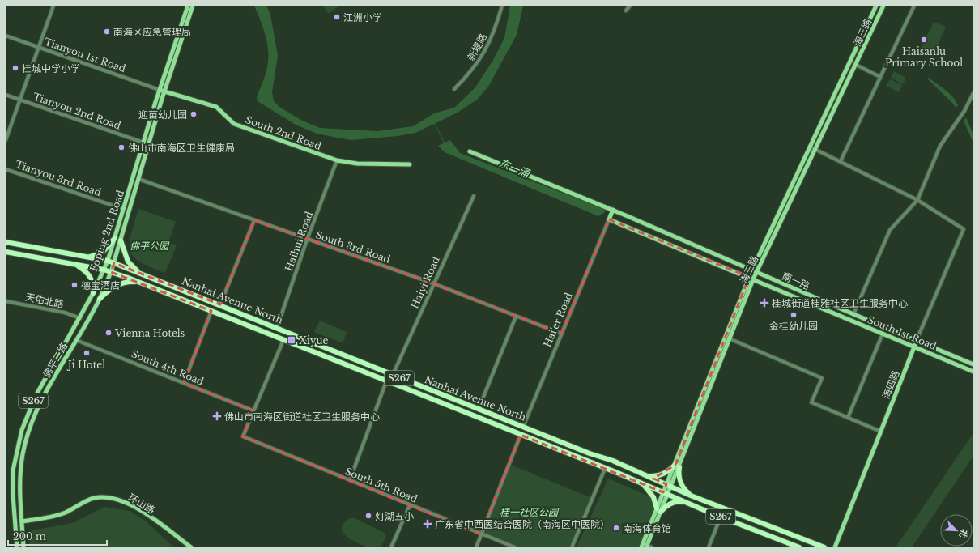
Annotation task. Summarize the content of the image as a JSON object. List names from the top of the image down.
{
  "streets": {
    "highway": ["Nanhai Avenue North", "S267"],
    "main road": [
      "海三路",
      "South 2nd Road",
      "Foping 2nd Road",
      "南一路",
      "South 1st Road",
      "佛平二路",
      "海四路",
      "环山路"
    ],
    "street": [
      "新堤路",
      "Tianyou 1st Road",
      "Tianyou 2nd Road",
      "Tianyou 3rd Road",
      "Haihui Road",
      "South 3rd Road",
      "Haiyi Road",
      "天佑北路",
      "Hai'er Road",
      "South 4th Road",
      "South 5th Road"
    ]
  },
  "crossings": [
    ["海三路", "南一路"],
    ["海三路", "Nanhai Avenue North"],
    ["海三路", "South 1st Road"],
    ["Tianyou 1st Road", "South 2nd Road"],
    ["Tianyou 1st Road", "Foping 2nd Road"],
    ["Tianyou 2nd Road", "Foping 2nd Road"],
    ["South 2nd Road", "Foping 2nd Road"],
    ["South 2nd Road", "Haihui Road"],
    ["Tianyou 3rd Road", "Foping 2nd Road"],
    ["Foping 2nd Road", "South 3rd Road"],
    ["Foping 2nd Road", "天佑北路"],
    ["Foping 2nd Road", "Nanhai Avenue North"],
    ["Foping 2nd Road", "佛平二路"],
    ["Haihui Road", "South 3rd Road"],
    ["Haihui Road", "Nanhai Avenue North"],
    ["South 3rd Road", "Haiyi Road"],
    ["South 3rd Road", "Hai'er Road"],
    ["南一路", "海四路"],
    ["Haiyi Road", "Nanhai Avenue North"],
    ["Nanhai Avenue North", "Hai'er Road"],
    ["Nanhai Avenue North", "佛平二路"],
    ["South 1st Road", "海四路"],
    ["佛平二路", "South 4th Road"],
    ["佛平二路", "环山路"],
    ["South 4th Road", "South 5th Road"]
  ],
  "water": ["东一涌"],
  "parks": ["佛平公园", "桂一社区公园"],
  "places": {
    "other": [
      "江洲小学",
      "南海区应急管理局",
      "Haisanlu Primary School",
      "桂城中学小学",
      "迎苗幼儿园",
      "佛山市南海区卫生健康局",
      "德宝酒店",
      "金桂幼儿园",
      "Vienna Hotels",
      "Ji Hotel",
      "灯湖五小",
      "南海体育馆"
    ],
    "health": ["桂城街道桂雅社区卫生服务中心", "佛山市南海区街道社区卫生服务中心", "广东省中西医结合医院（南海区中医院）"],
    "transit": ["Xiyue"]
  },
  "scale_bar": "200 m",
  "north": "bottom right"
}
